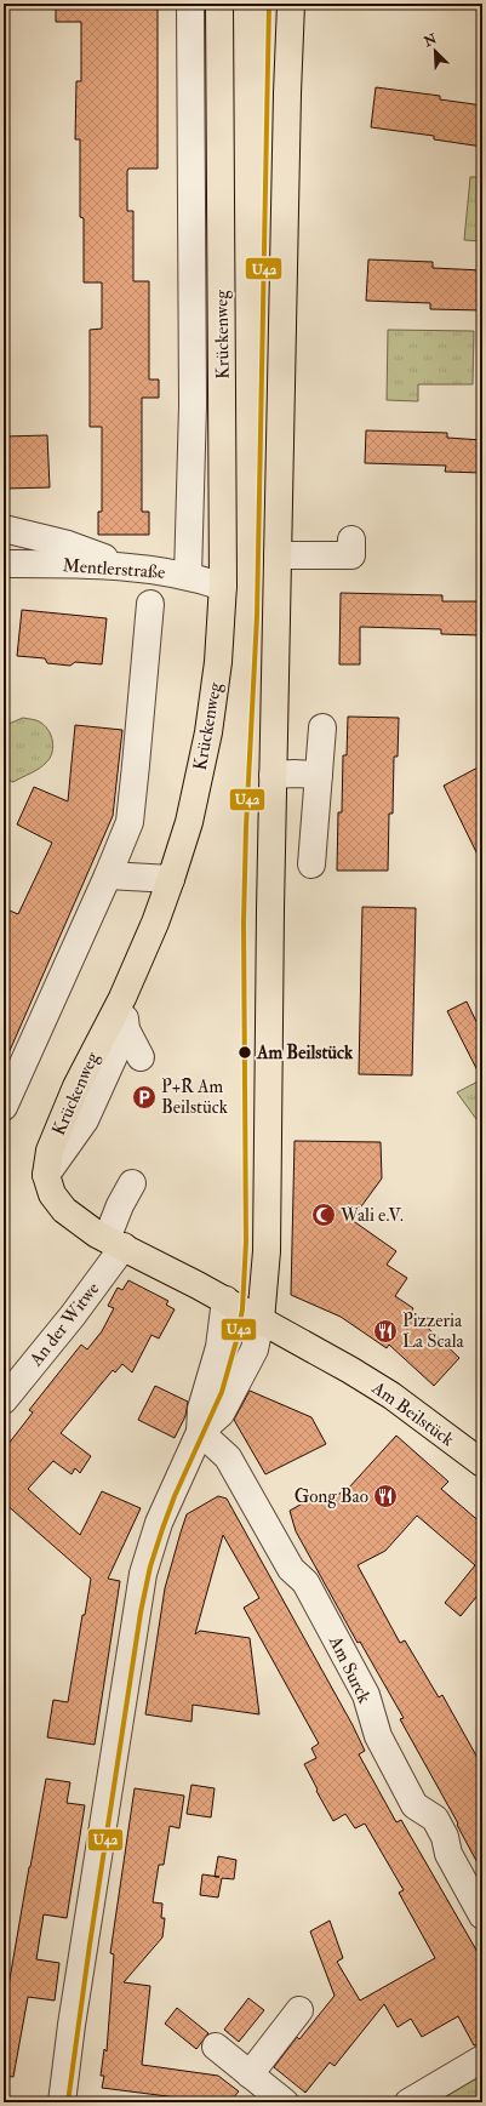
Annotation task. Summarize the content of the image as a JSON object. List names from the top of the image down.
{
  "streets": {
    "main road": ["Krückenweg", "Am Beilstück"],
    "street": ["Mentlerstraße", "An der Witwe", "Am Surck"]
  },
  "crossings": [
    ["Krückenweg", "Mentlerstraße"],
    ["Krückenweg", "An der Witwe"],
    ["Krückenweg", "Am Beilstück"]
  ],
  "places": {
    "other": ["Am Beilstück"],
    "parking": ["P+R Am Beilstück"],
    "mosque": ["Wali e.V."],
    "restaurant": ["Pizzeria La Scala", "Gong Bao"]
  },
  "lines": ["transit line U42"],
  "north": "top left"
}
